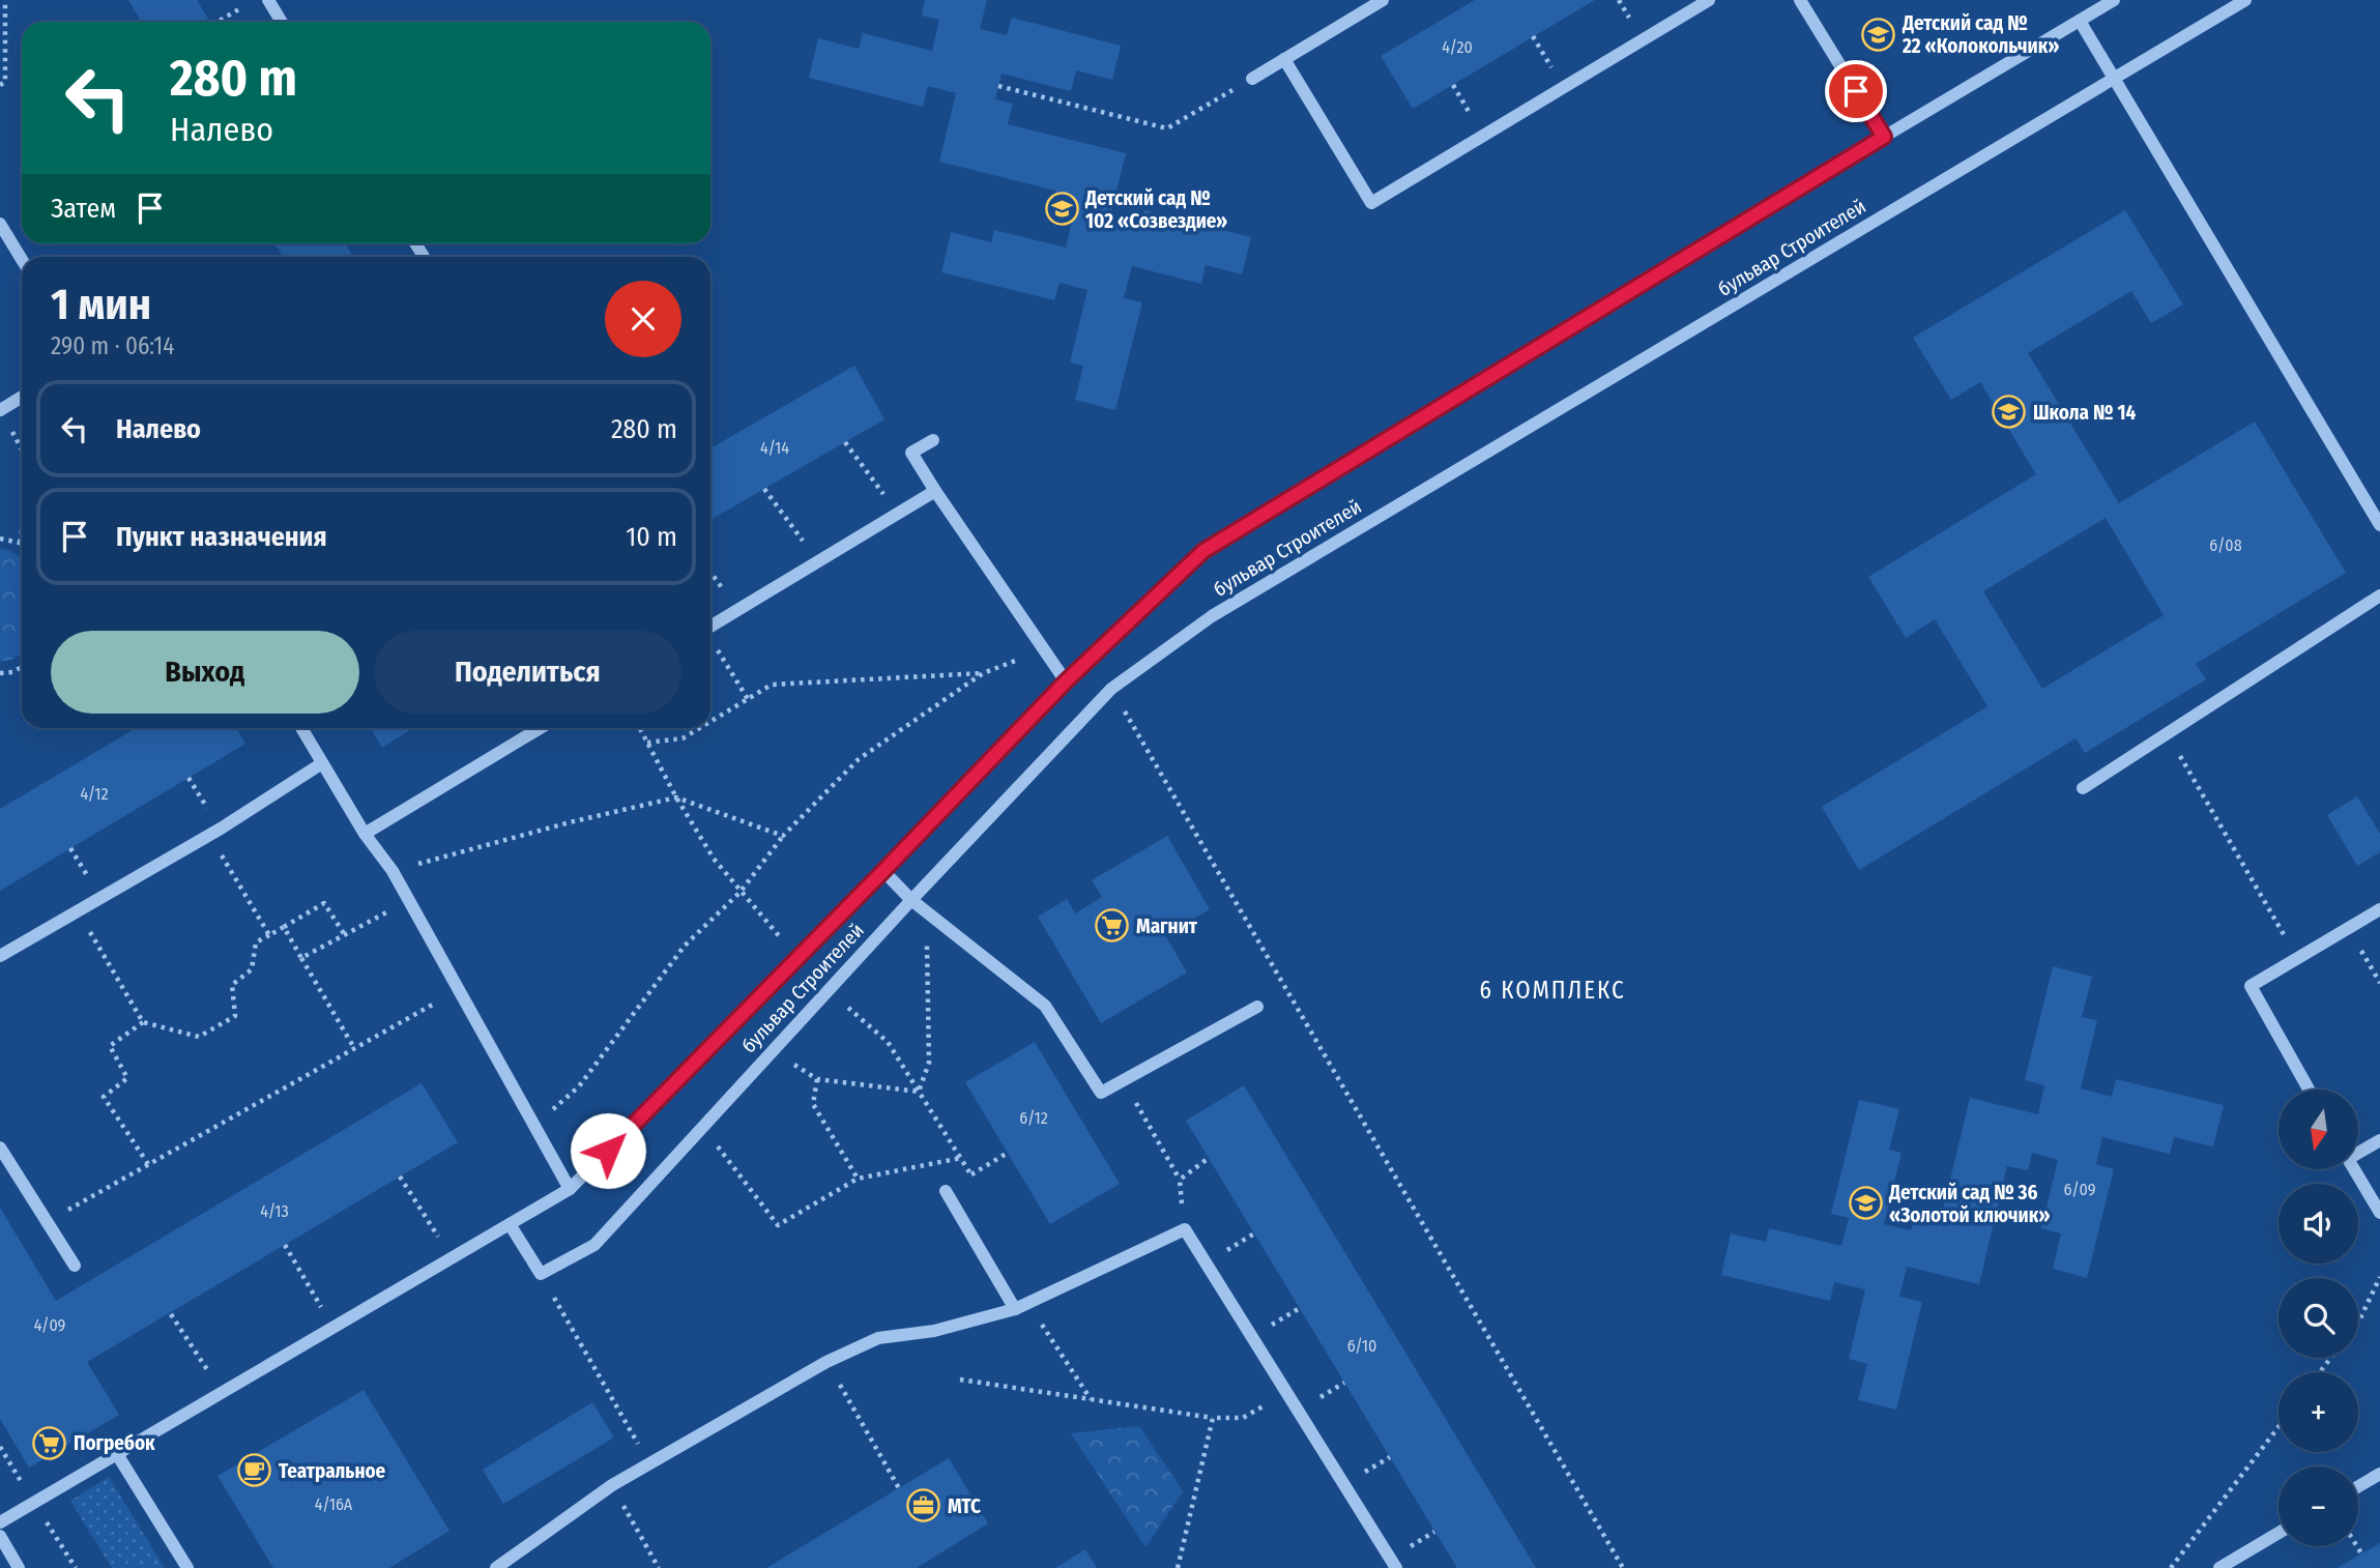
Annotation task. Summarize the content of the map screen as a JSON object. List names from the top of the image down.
{
  "streets": {
    "street": ["бульвар Строителей"]
  },
  "districts": ["6 КОМПЛЕКС"],
  "places": {
    "school or university": [
      "Детский сад № 22 «Колокольчик»",
      "Детский сад № 102 «Созвездие»",
      "Школа № 14",
      "Детский сад № 36 «Золотой ключик»"
    ],
    "supermarket": ["Магнит", "Погребок"],
    "cafe": ["Театральное"],
    "office": ["МТС"]
  },
  "house_numbers": [
    "4/20",
    "4/14",
    "6/08",
    "4/12",
    "6/12",
    "6/09",
    "4/13",
    "4/09",
    "6/10",
    "4/16А"
  ],
  "north": "bottom",
  "page": {
    "turn": ["280 m", "Налево"],
    "then": "Затем",
    "heading": ["1 мин", "290 m · 06:14"],
    "list": [
      {
        "name": "Налево",
        "value": "280 m"
      },
      {
        "name": "Пункт назначения",
        "value": "10 m"
      }
    ],
    "buttons": ["Выход", "Поделиться"],
    "map_buttons": ["+", "−"]
  }
}
